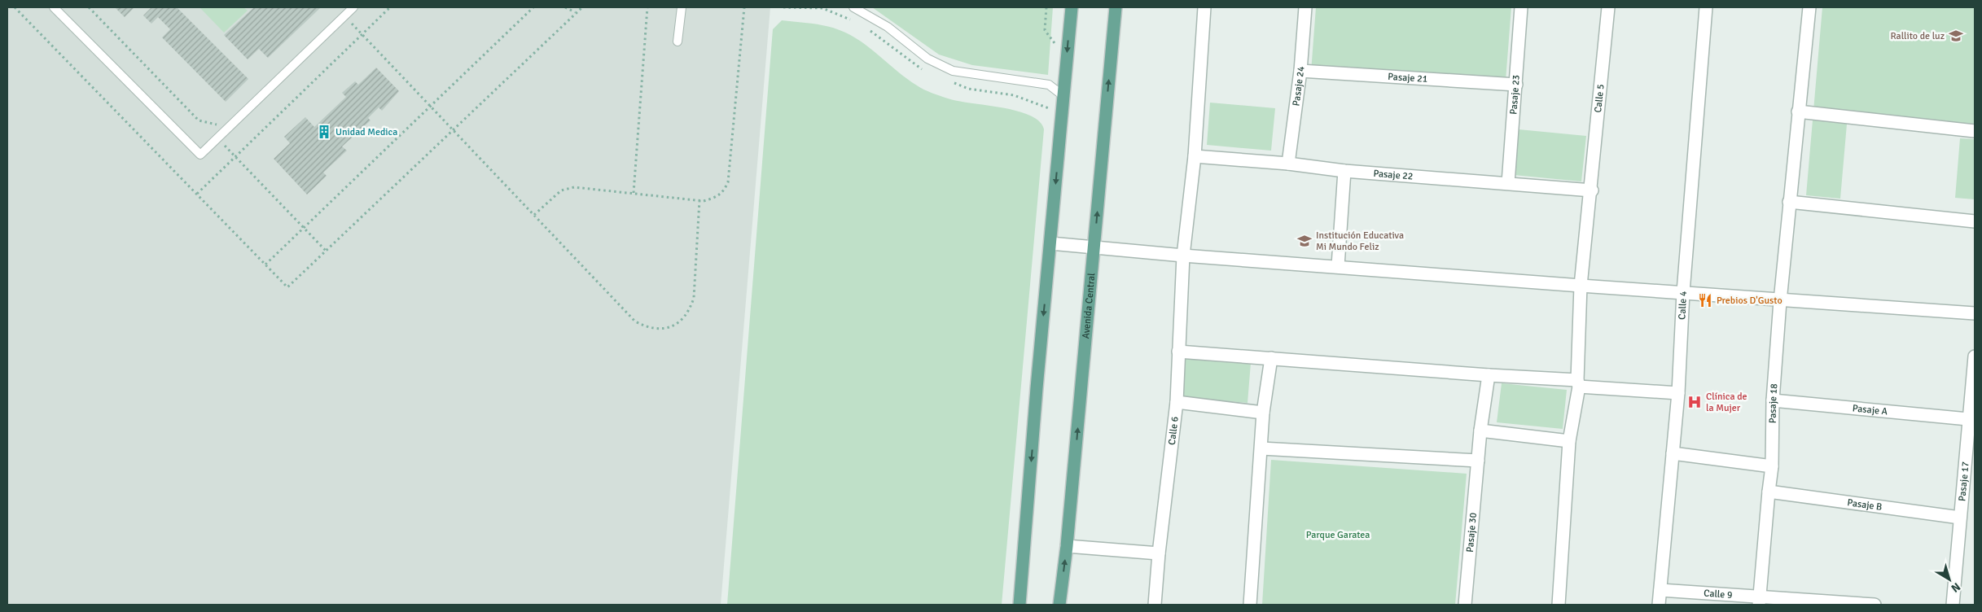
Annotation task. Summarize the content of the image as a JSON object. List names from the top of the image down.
{
  "streets": {
    "main road": ["Avenida Central"],
    "street": [
      "Pasaje 21",
      "Pasaje 24",
      "Pasaje 23",
      "Calle 5",
      "Pasaje 22",
      "Calle 4",
      "Pasaje 18",
      "Pasaje A",
      "Calle 6",
      "Pasaje 17",
      "Pasaje B",
      "Pasaje 30",
      "Calle 9"
    ]
  },
  "crossings": [
    ["Pasaje 21", "Pasaje 24"],
    ["Pasaje 21", "Pasaje 23"],
    ["Pasaje 24", "Pasaje 22"],
    ["Pasaje 23", "Pasaje 22"],
    ["Calle 5", "Pasaje 22"],
    ["Pasaje 22", "Calle 6"],
    ["Calle 4", "Calle 9"],
    ["Pasaje 18", "Pasaje A"],
    ["Pasaje 18", "Pasaje B"],
    ["Pasaje 18", "Calle 9"],
    ["Pasaje A", "Pasaje 17"],
    ["Pasaje 17", "Pasaje B"]
  ],
  "parks": ["Parque Garatea"],
  "places": {
    "school or university": ["Rallito de luz", "Institución Educativa Mi Mundo Feliz"],
    "building": ["Unidad Medica"],
    "restaurant": ["Prebios D'Gusto"],
    "hospital": ["Clínica de la Mujer"]
  },
  "north": "bottom right"
}
